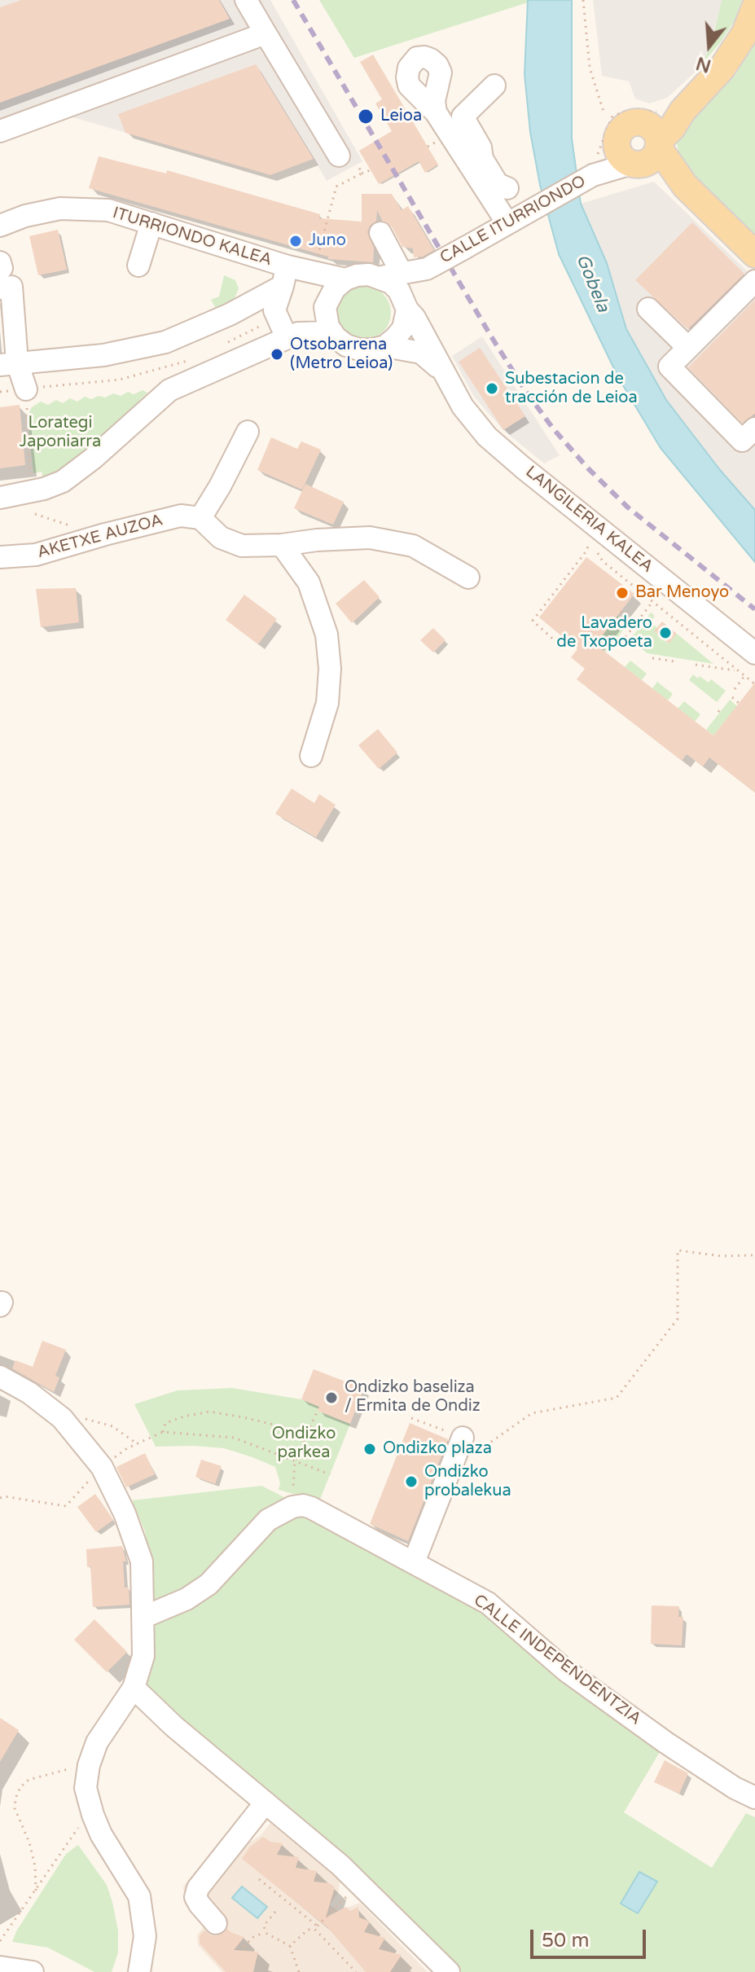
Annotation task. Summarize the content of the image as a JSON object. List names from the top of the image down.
{
  "streets": {
    "street": [
      "CALLE ITURRIONDO",
      "ITURRIONDO KALEA",
      "LANGILERIA KALEA",
      "AKETXE AUZOA",
      "CALLE INDEPENDENTZIA"
    ]
  },
  "crossings": [
    ["CALLE ITURRIONDO", "ITURRIONDO KALEA"],
    ["CALLE ITURRIONDO", "LANGILERIA KALEA"],
    ["ITURRIONDO KALEA", "LANGILERIA KALEA"]
  ],
  "water": ["Gobela"],
  "parks": ["Lorategi Japoniarra", "Ondizko parkea"],
  "places": [
    "Leioa",
    "Juno",
    "Otsobarrena (Metro Leioa)",
    "Subestacion de tracción de Leioa",
    "Bar Menoyo",
    "Lavadero de Txopoeta",
    "Ondizko baseliza / Ermita de Ondiz",
    "Ondizko plaza",
    "Ondizko probalekua"
  ],
  "scale_bar": "50 m",
  "north": "bottom"
}
